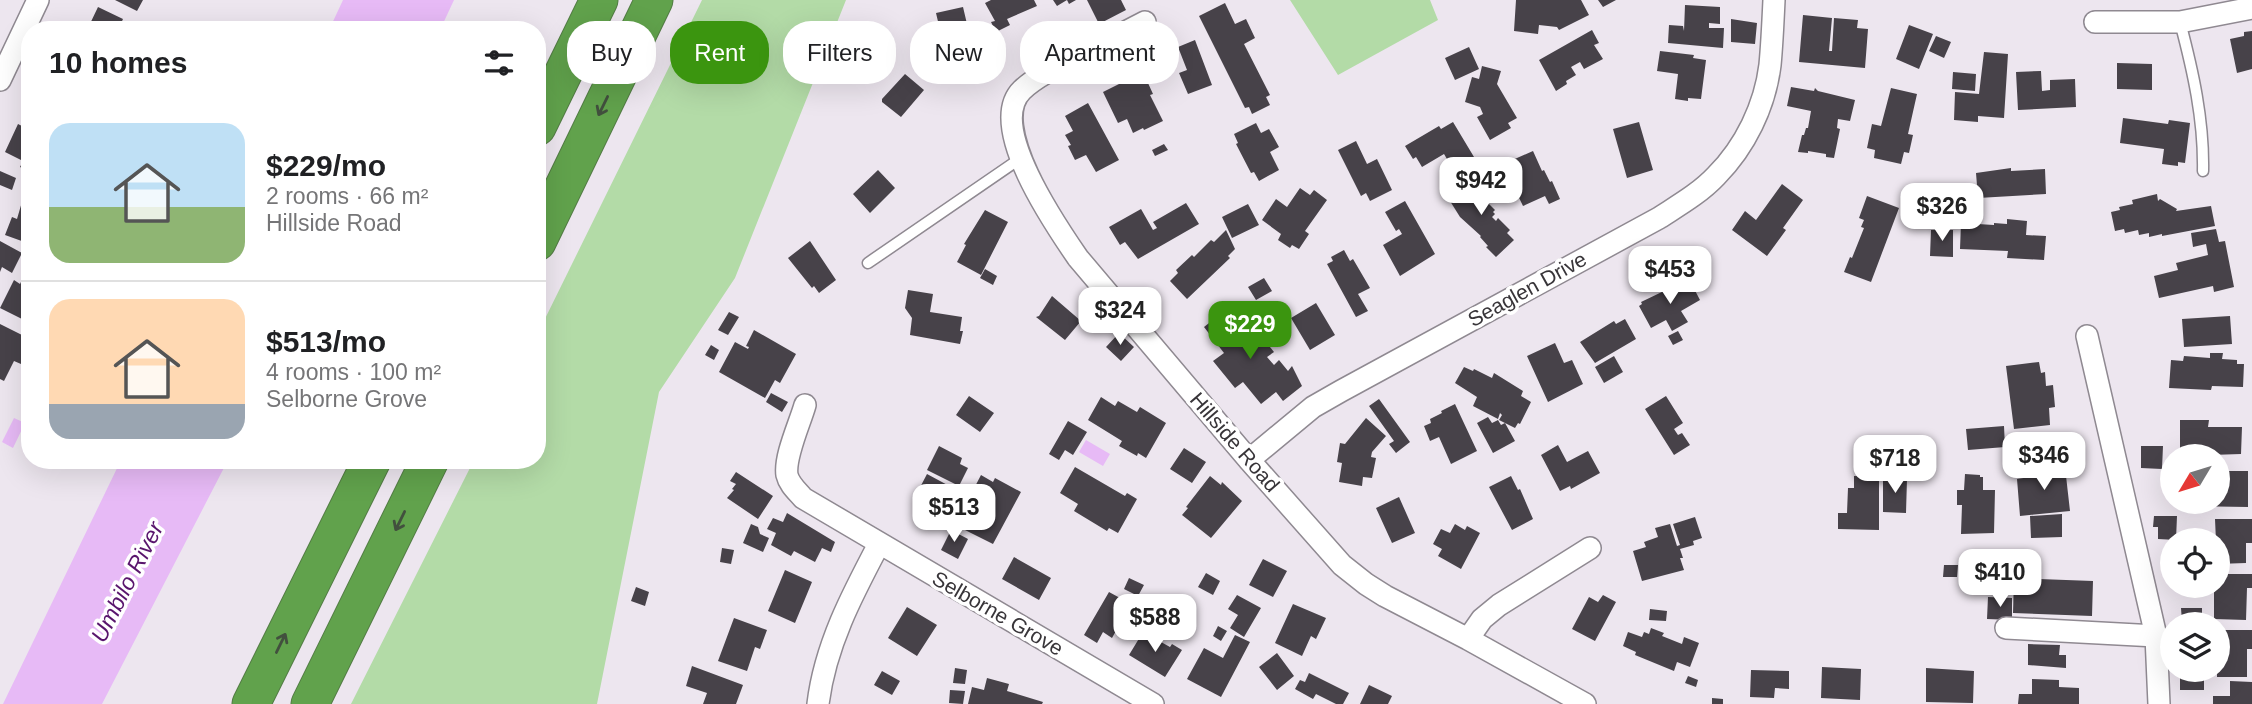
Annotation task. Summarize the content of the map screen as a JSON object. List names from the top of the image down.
{
  "streets": {
    "street": ["Seaglen Drive", "Hillside Road", "Selborne Grove"]
  },
  "crossings": [
    ["Seaglen Drive", "Hillside Road"]
  ],
  "water": ["Umbilo River"],
  "north": "bottom left",
  "page": {
    "chip": [
      "Buy",
      "Rent",
      "Filters",
      "New",
      "Apartment"
    ],
    "heading": "10 homes",
    "list": [
      {
        "name": "$229/mo",
        "note": "2 rooms · 66 m² · Hillside Road"
      },
      {
        "name": "$513/mo",
        "note": "4 rooms · 100 m² · Selborne Grove"
      }
    ],
    "price": [
      "$942",
      "$326",
      "$453",
      "$324",
      "$229",
      "$346",
      "$718",
      "$513",
      "$410",
      "$588"
    ]
  }
}
